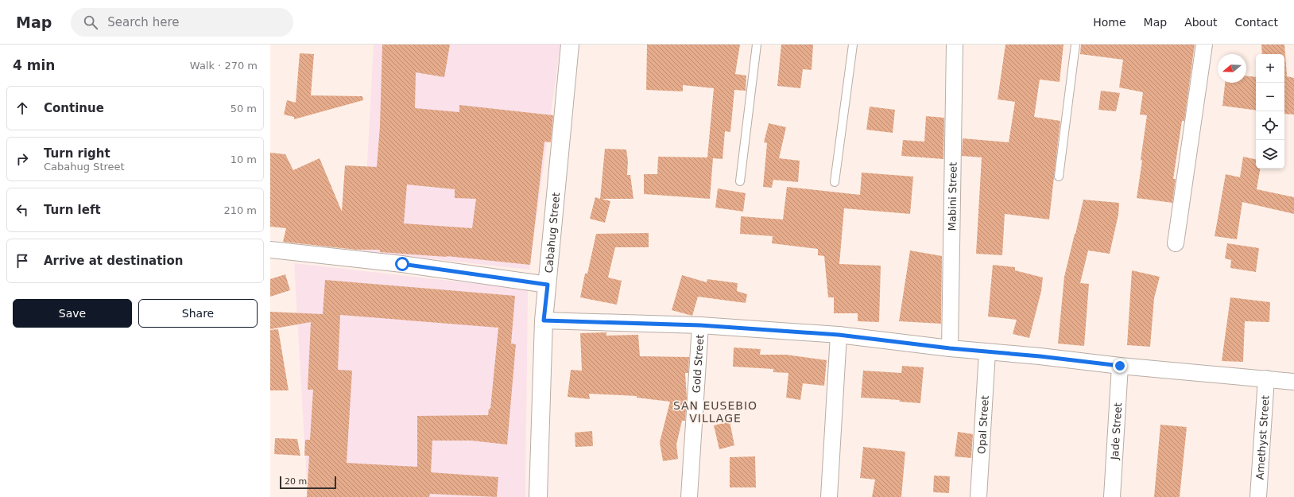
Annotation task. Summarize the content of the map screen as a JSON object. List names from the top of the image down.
{
  "streets": {
    "street": [
      "Mabini Street",
      "Cabahug Street",
      "Gold Street",
      "Opal Street",
      "Jade Street",
      "Amethyst Street"
    ]
  },
  "districts": ["SAN EUSEBIO VILLAGE"],
  "scale_bar": "20 m",
  "north": "left",
  "page": {
    "header": "Map",
    "search": "Search here",
    "nav": [
      "Home",
      "Map",
      "About",
      "Contact"
    ],
    "heading": ["4 min", "Walk · 270 m"],
    "map_buttons": ["+", "−"],
    "list": [
      ["Continue", "50 m"],
      ["Turn right", "Cabahug Street", "10 m"],
      ["Turn left", "210 m"],
      "Arrive at destination"
    ],
    "buttons": ["Save", "Share"],
    "scale": "20 m"
  }
}
